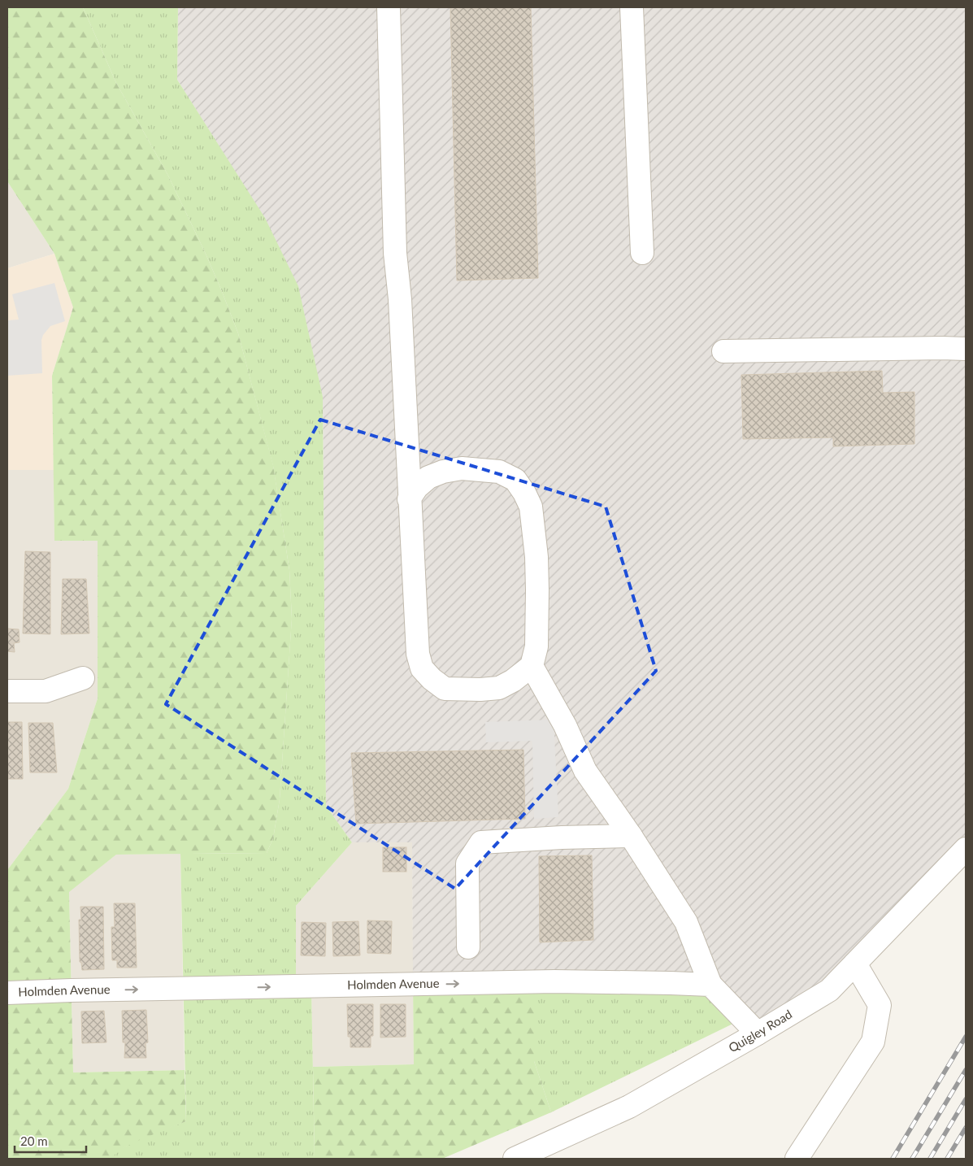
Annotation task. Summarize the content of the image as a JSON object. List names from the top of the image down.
{
  "streets": {
    "street": ["Holmden Avenue", "Quigley Road"]
  },
  "one_way": ["Holmden Avenue"],
  "scale_bar": "20 m"
}
